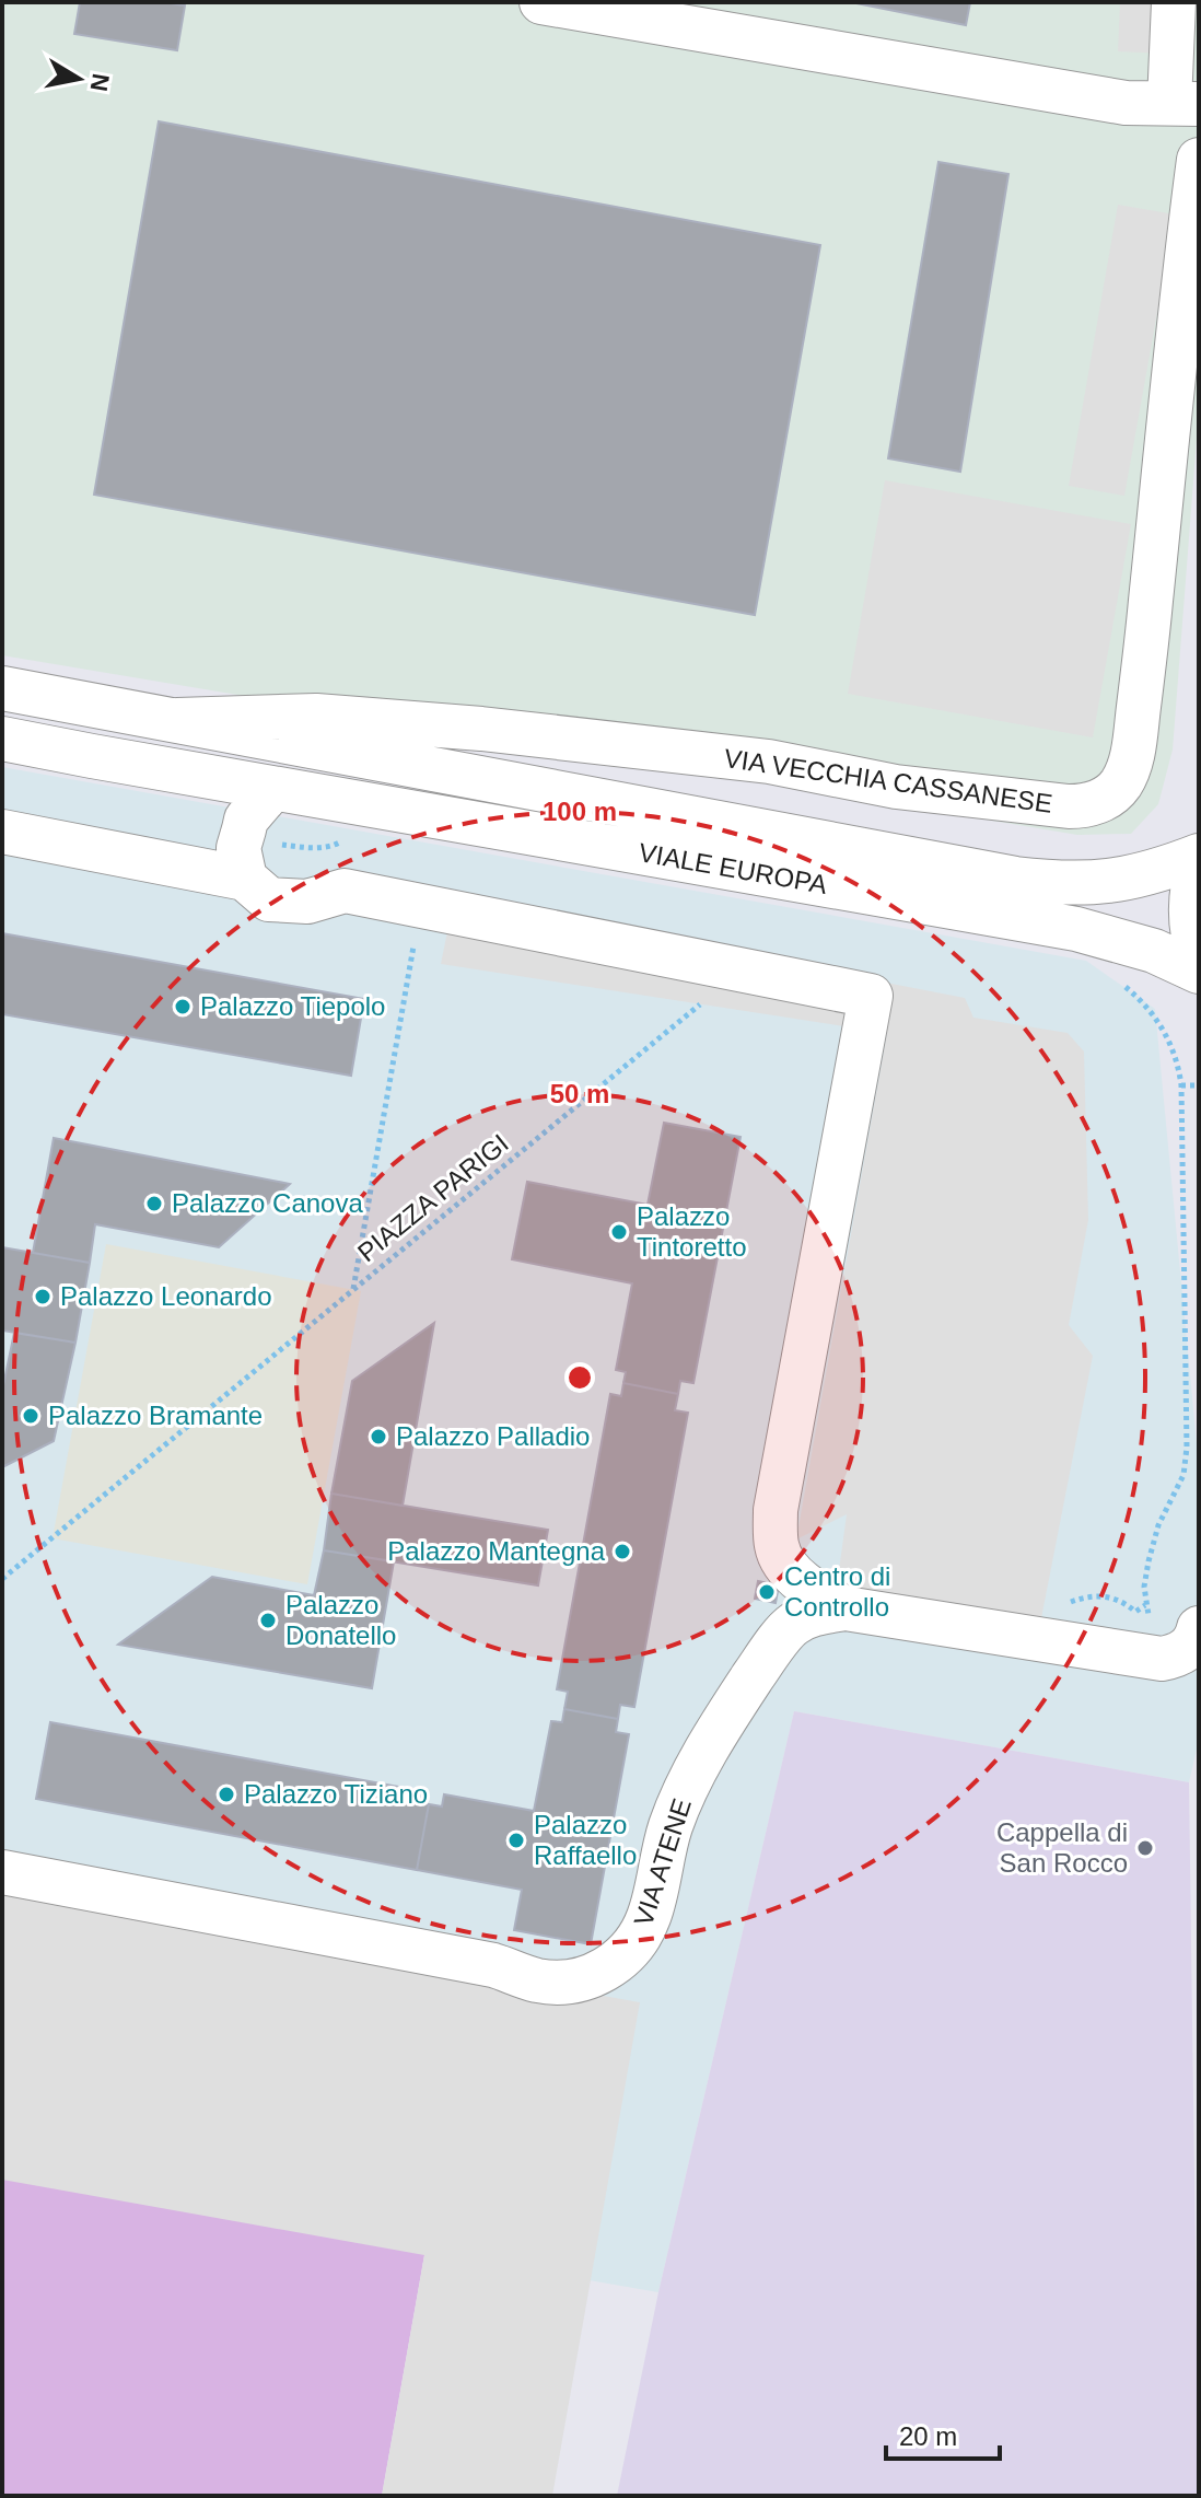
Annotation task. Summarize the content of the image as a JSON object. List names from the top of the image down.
{
  "streets": {
    "street": ["VIA VECCHIA CASSANESE", "VIALE EUROPA", "VIA ATENE"],
    "path": ["PIAZZA PARIGI"]
  },
  "crossings": [
    ["VIA VECCHIA CASSANESE", "VIALE EUROPA"]
  ],
  "places": [
    "Palazzo Tiepolo",
    "Palazzo Canova",
    "Palazzo Tintoretto",
    "Palazzo Leonardo",
    "Palazzo Bramante",
    "Palazzo Palladio",
    "Palazzo Mantegna",
    "Centro di Controllo",
    "Palazzo Donatello",
    "Palazzo Tiziano",
    "Palazzo Raffaello",
    "Cappella di San Rocco"
  ],
  "scale_bar": "20 m",
  "north": "right",
  "rings": ["100 m", "50 m"]
}
